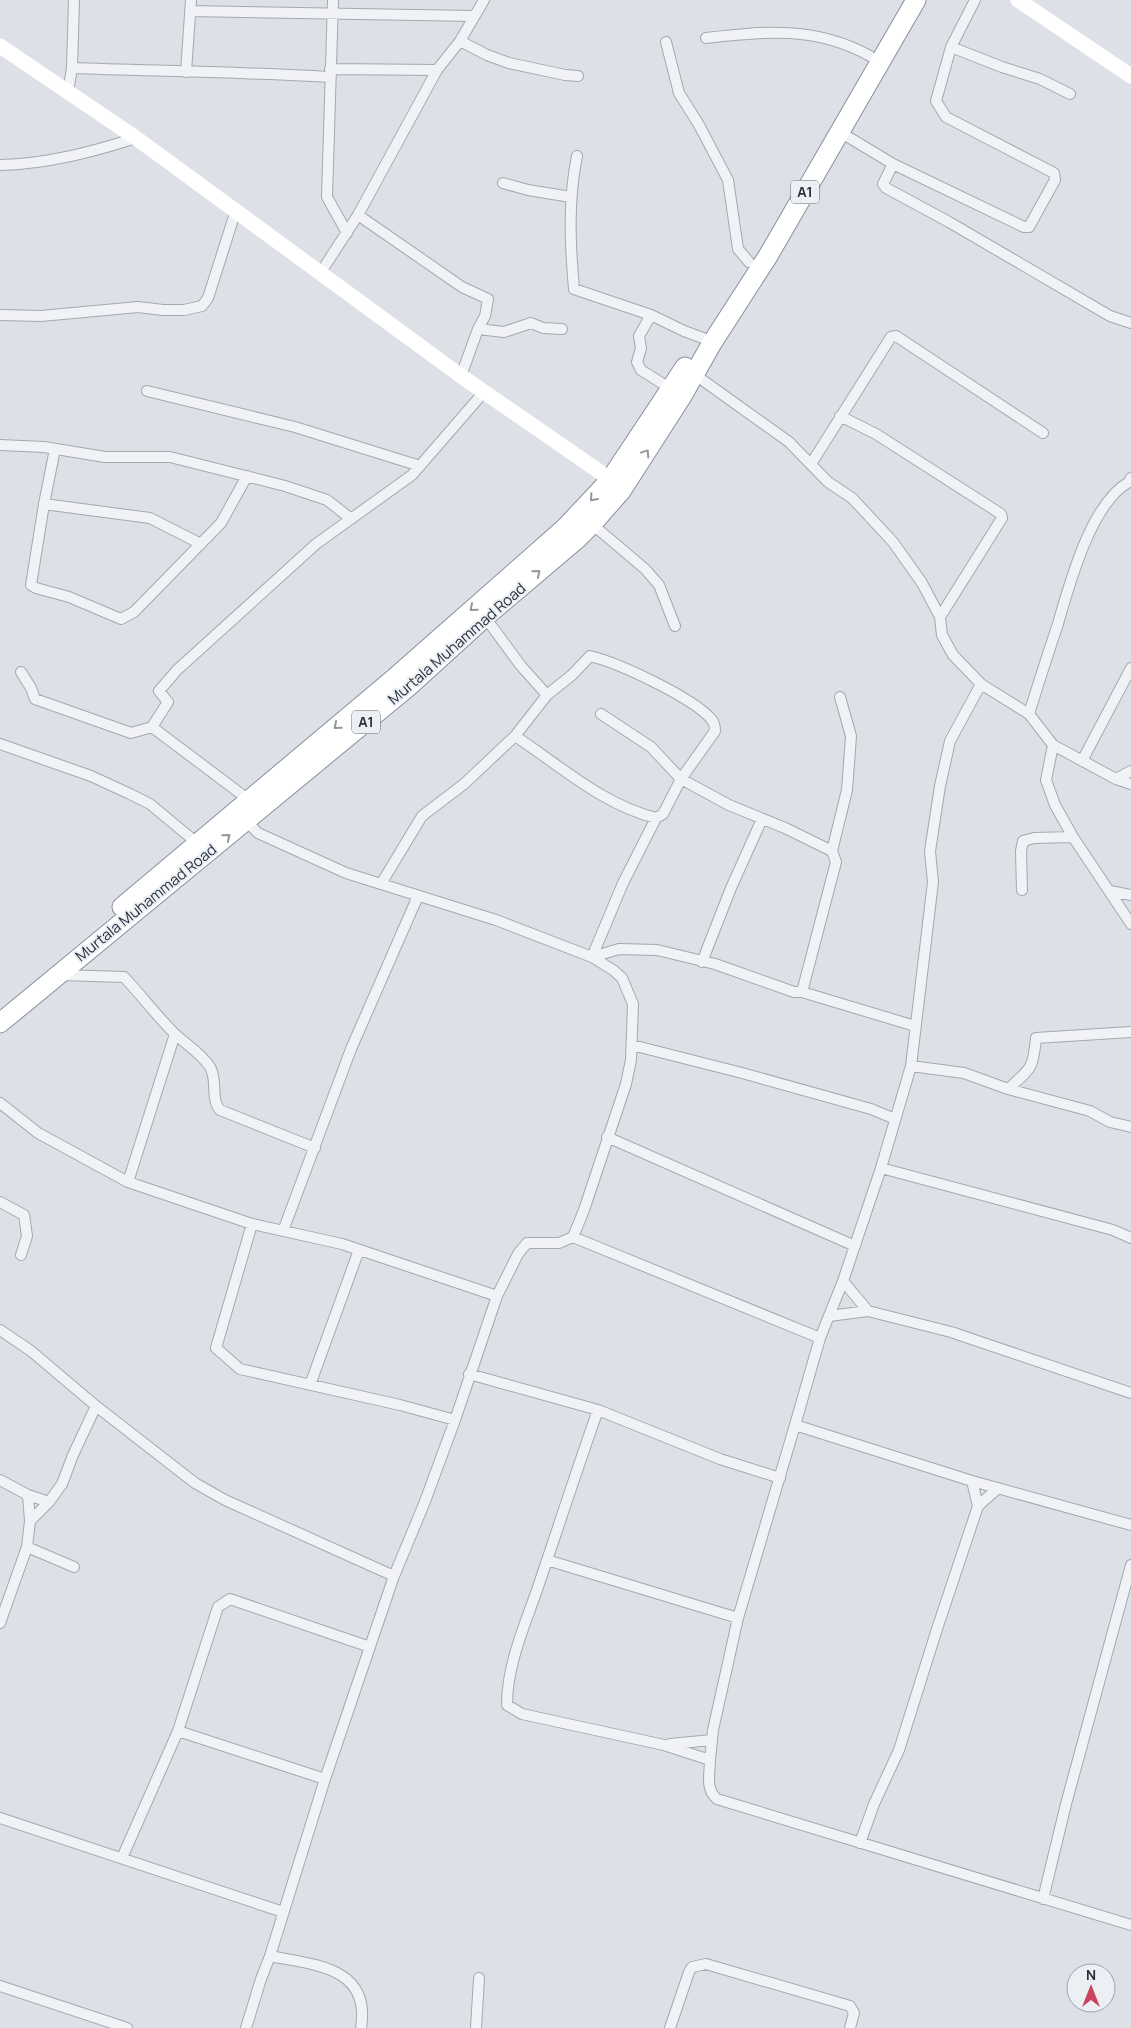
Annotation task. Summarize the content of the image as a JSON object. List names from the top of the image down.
{
  "streets": {
    "highway": ["A1", "Murtala Muhammad Road"]
  },
  "crossings": [
    ["A1", "Murtala Muhammad Road"]
  ],
  "north": "top"
}
